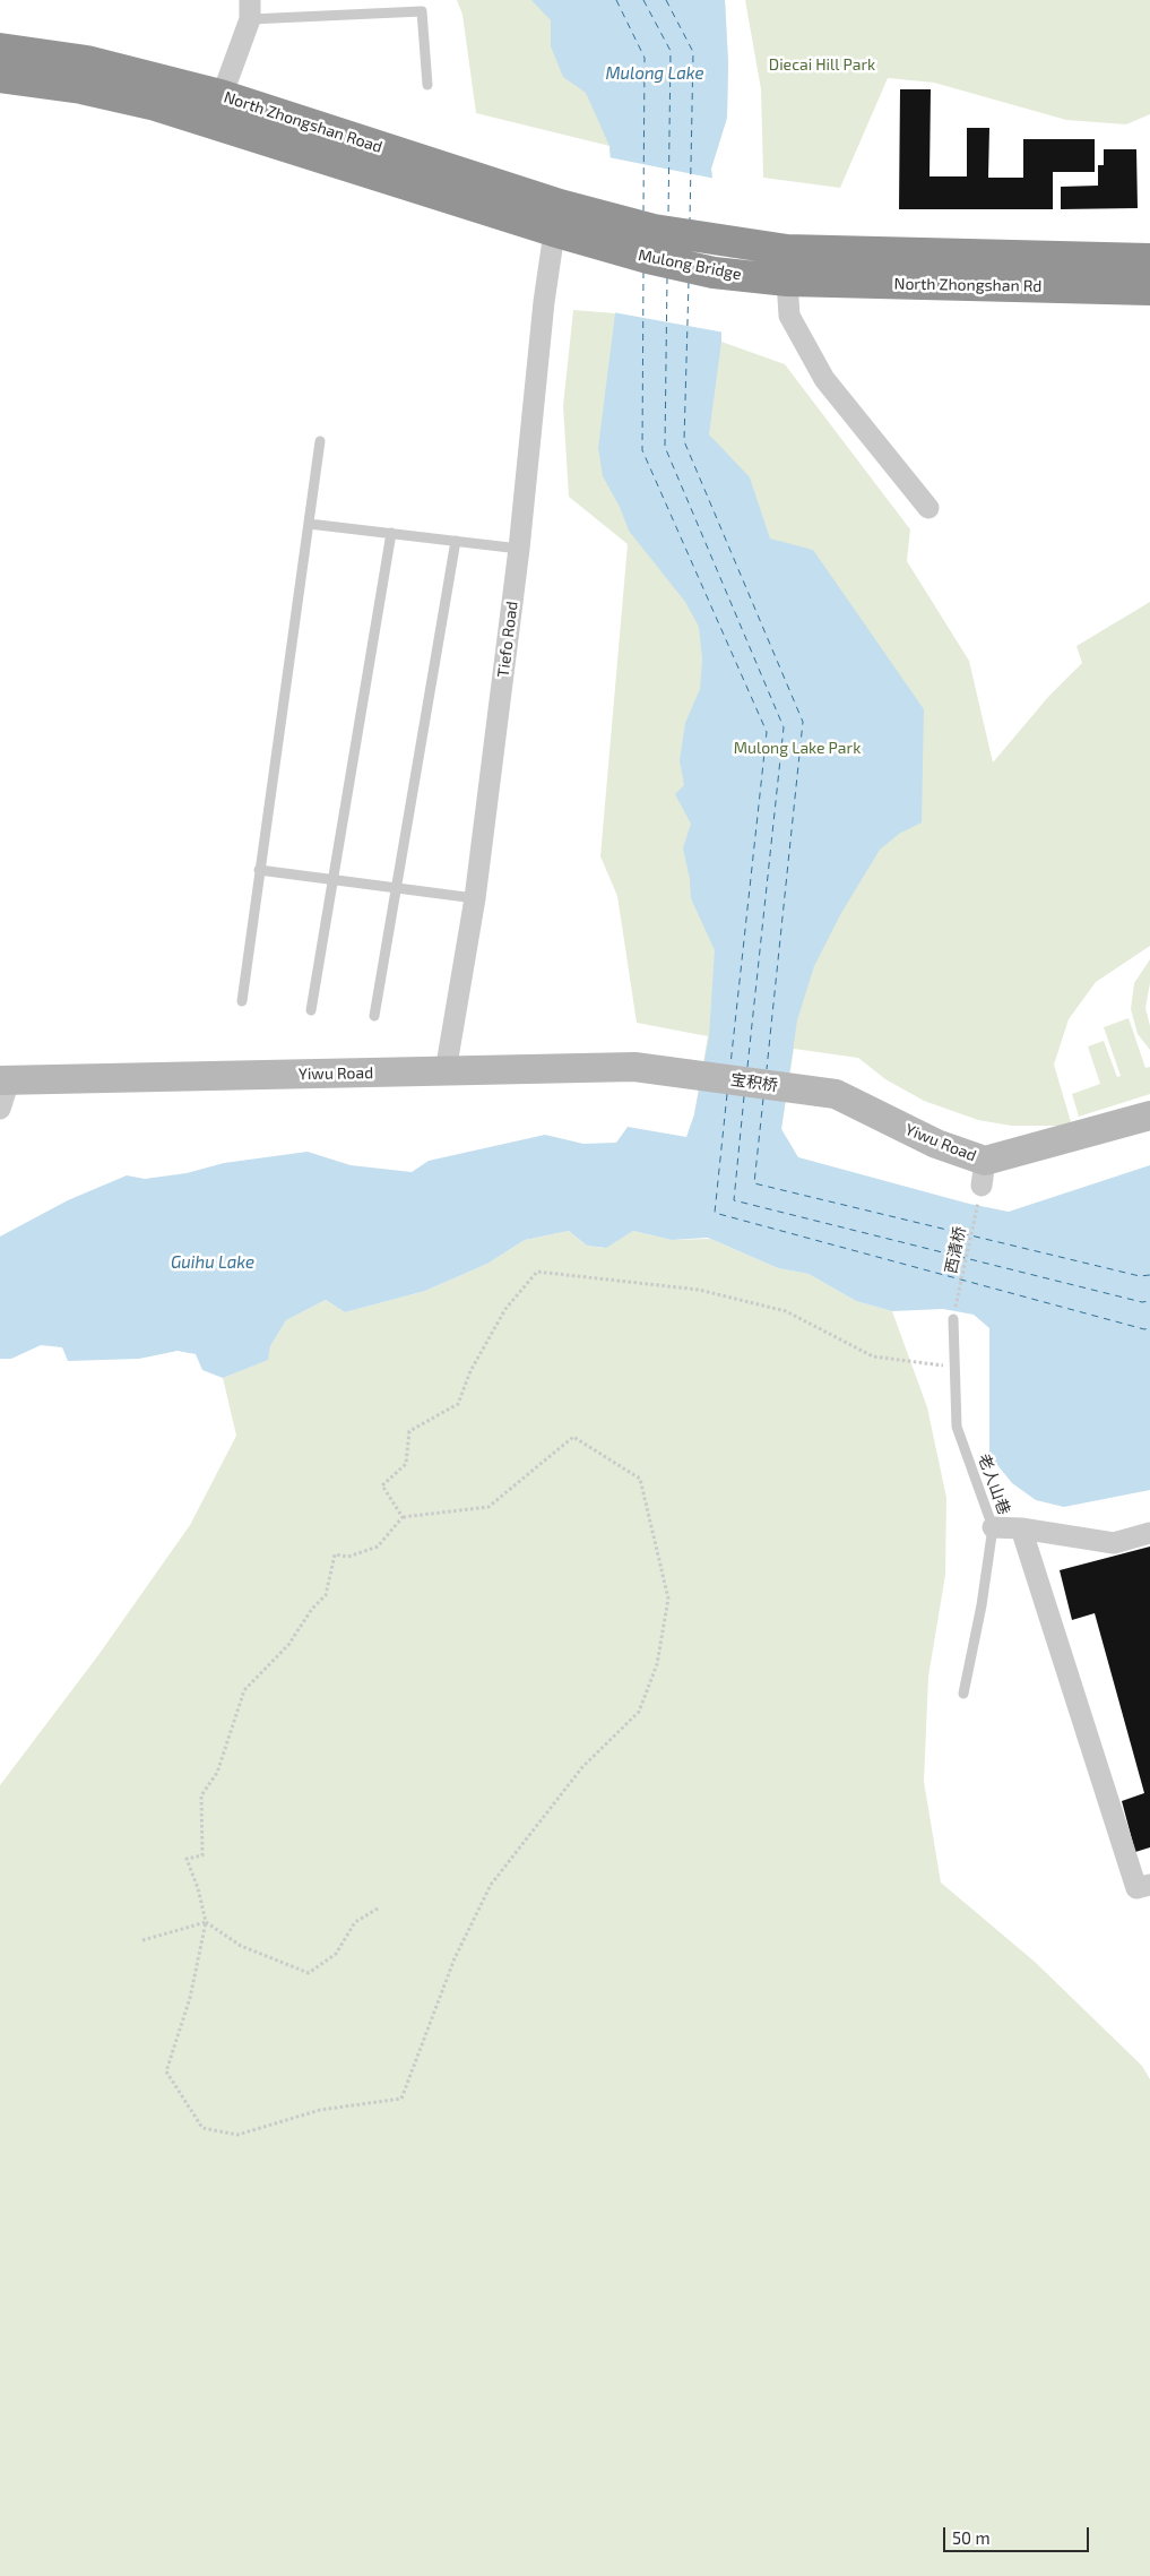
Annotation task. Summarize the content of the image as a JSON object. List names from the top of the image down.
{
  "streets": {
    "highway": ["North Zhongshan Road", "Mulong Bridge", "North Zhongshan Rd"],
    "main road": ["Yiwu Road", "宝积桥"],
    "street": ["Tiefo Road"],
    "lane": ["老人山巷"],
    "path": ["西清桥"]
  },
  "crossings": [
    ["North Zhongshan Road", "Mulong Bridge"],
    ["North Zhongshan Road", "Tiefo Road"],
    ["Mulong Bridge", "North Zhongshan Rd"],
    ["Tiefo Road", "Yiwu Road"],
    ["Yiwu Road", "宝积桥"],
    ["Yiwu Road", "西清桥"],
    ["西清桥", "老人山巷"]
  ],
  "water": ["Mulong Lake", "Guihu Lake"],
  "parks": ["Diecai Hill Park", "Mulong Lake Park"],
  "scale_bar": "50 m"
}
